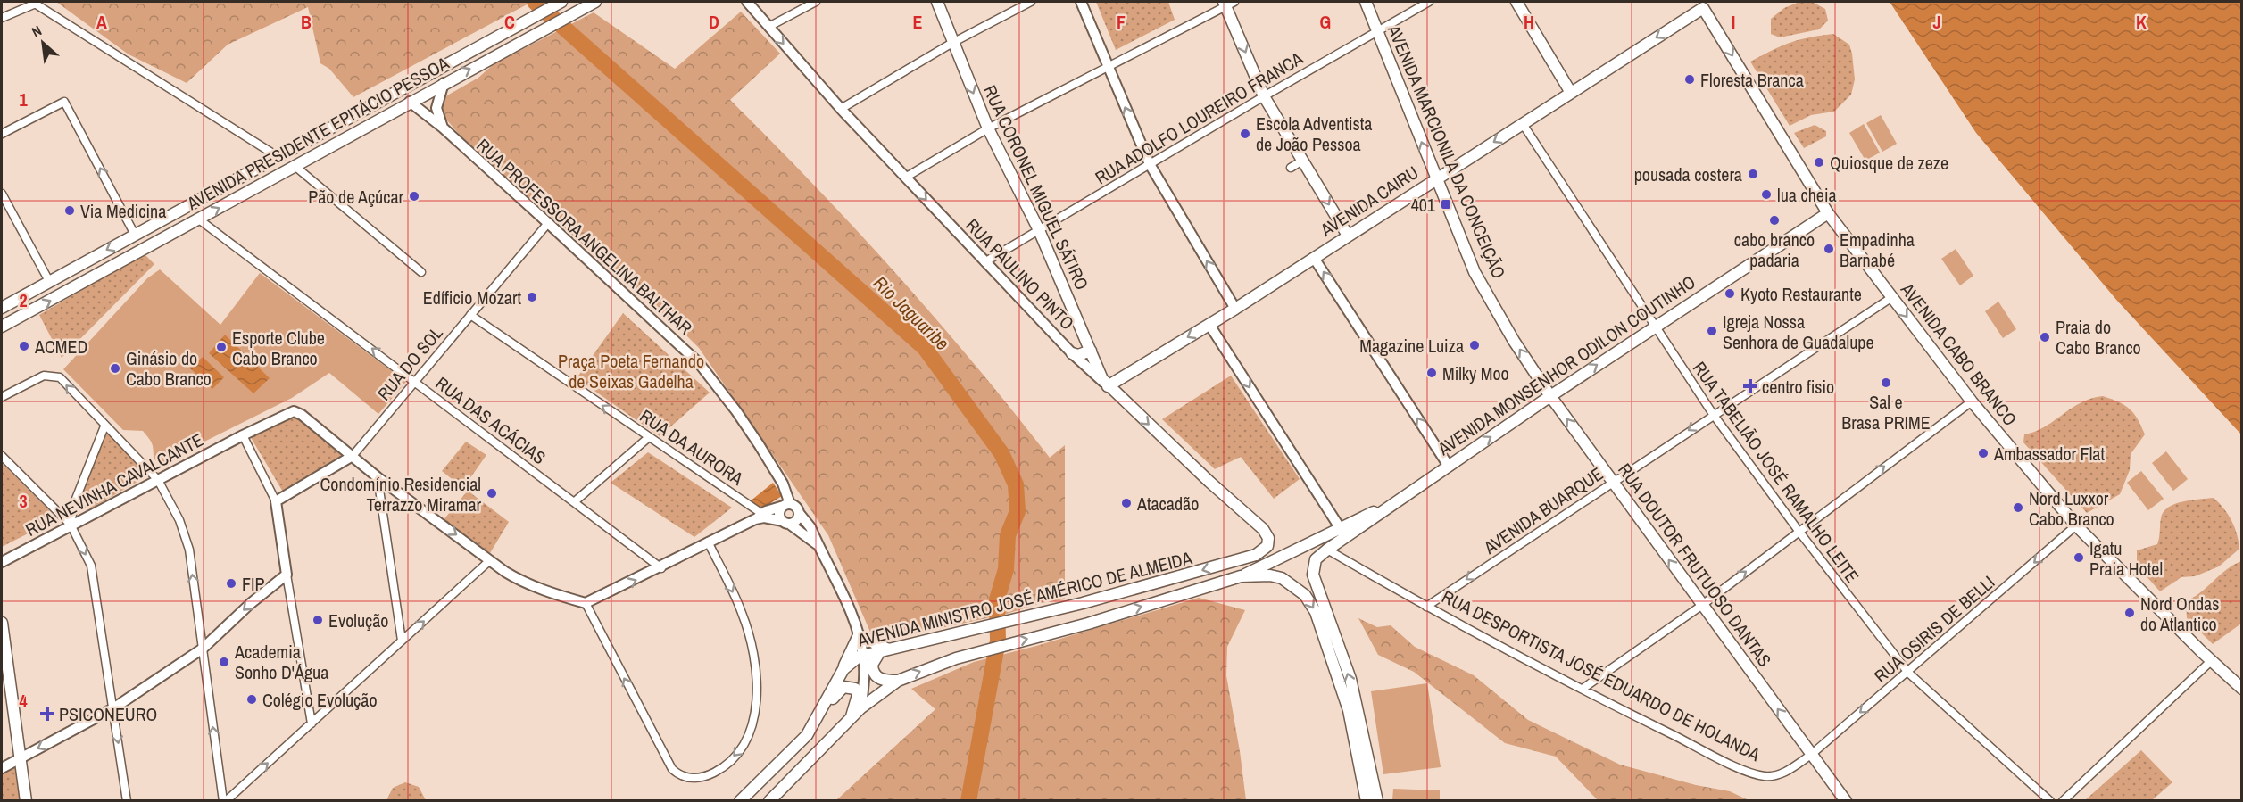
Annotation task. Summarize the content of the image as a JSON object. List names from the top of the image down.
{
  "streets": {
    "main road": [
      "AVENIDA PRESIDENTE EPITÁCIO PESSOA",
      "AVENIDA MARCIONILA DA CONCEIÇÃO",
      "RUA CORONEL MIGUEL SÁTIRO",
      "AVENIDA CAIRU",
      "RUA PAULINO PINTO",
      "AVENIDA CABO BRANCO",
      "AVENIDA MONSENHOR ODILON COUTINHO",
      "RUA DOUTOR FRUTUOSO DANTAS",
      "AVENIDA MINISTRO JOSÉ AMÉRICO DE ALMEIDA"
    ],
    "street": [
      "RUA ADOLFO LOUREIRO FRANCA",
      "RUA PROFESSORA ANGELINA BALTHAR",
      "RUA DO SOL",
      "RUA DAS ACÁCIAS",
      "RUA DA AURORA",
      "RUA TABELIÃO JOSÉ RAMALHO LEITE",
      "RUA NEVINHA CAVALCANTE",
      "AVENIDA BUARQUE",
      "RUA OSIRIS DE BELLI",
      "RUA DESPORTISTA JOSÉ EDUARDO DE HOLANDA"
    ]
  },
  "crossings": [
    ["RUA ADOLFO LOUREIRO FRANCA", "AVENIDA MARCIONILA DA CONCEIÇÃO"],
    ["RUA ADOLFO LOUREIRO FRANCA", "RUA CORONEL MIGUEL SÁTIRO"],
    ["RUA ADOLFO LOUREIRO FRANCA", "RUA PAULINO PINTO"],
    ["AVENIDA PRESIDENTE EPITÁCIO PESSOA", "RUA PROFESSORA ANGELINA BALTHAR"],
    ["AVENIDA PRESIDENTE EPITÁCIO PESSOA", "RUA DAS ACÁCIAS"],
    ["AVENIDA MARCIONILA DA CONCEIÇÃO", "AVENIDA CAIRU"],
    ["AVENIDA MARCIONILA DA CONCEIÇÃO", "AVENIDA MONSENHOR ODILON COUTINHO"],
    ["AVENIDA MARCIONILA DA CONCEIÇÃO", "RUA DOUTOR FRUTUOSO DANTAS"],
    ["RUA CORONEL MIGUEL SÁTIRO", "AVENIDA CAIRU"],
    ["RUA CORONEL MIGUEL SÁTIRO", "RUA PAULINO PINTO"],
    ["AVENIDA CAIRU", "RUA PAULINO PINTO"],
    ["AVENIDA CAIRU", "AVENIDA CABO BRANCO"],
    ["AVENIDA CAIRU", "RUA TABELIÃO JOSÉ RAMALHO LEITE"],
    ["RUA PROFESSORA ANGELINA BALTHAR", "RUA DO SOL"],
    ["RUA PAULINO PINTO", "AVENIDA MINISTRO JOSÉ AMÉRICO DE ALMEIDA"],
    ["AVENIDA CABO BRANCO", "AVENIDA MONSENHOR ODILON COUTINHO"],
    ["AVENIDA CABO BRANCO", "AVENIDA BUARQUE"],
    ["AVENIDA CABO BRANCO", "RUA OSIRIS DE BELLI"],
    ["RUA DO SOL", "RUA DAS ACÁCIAS"],
    ["RUA DO SOL", "RUA DA AURORA"],
    ["RUA DO SOL", "RUA NEVINHA CAVALCANTE"],
    ["AVENIDA MONSENHOR ODILON COUTINHO", "RUA TABELIÃO JOSÉ RAMALHO LEITE"],
    ["AVENIDA MONSENHOR ODILON COUTINHO", "RUA DOUTOR FRUTUOSO DANTAS"],
    ["AVENIDA MONSENHOR ODILON COUTINHO", "RUA DESPORTISTA JOSÉ EDUARDO DE HOLANDA"],
    ["RUA TABELIÃO JOSÉ RAMALHO LEITE", "AVENIDA BUARQUE"],
    ["RUA TABELIÃO JOSÉ RAMALHO LEITE", "RUA OSIRIS DE BELLI"],
    ["AVENIDA BUARQUE", "RUA DOUTOR FRUTUOSO DANTAS"],
    ["AVENIDA BUARQUE", "RUA DESPORTISTA JOSÉ EDUARDO DE HOLANDA"],
    ["RUA DOUTOR FRUTUOSO DANTAS", "RUA OSIRIS DE BELLI"],
    ["RUA DOUTOR FRUTUOSO DANTAS", "RUA DESPORTISTA JOSÉ EDUARDO DE HOLANDA"],
    ["RUA OSIRIS DE BELLI", "RUA DESPORTISTA JOSÉ EDUARDO DE HOLANDA"]
  ],
  "one_way": [
    "AVENIDA MARCIONILA DA CONCEIÇÃO",
    "AVENIDA CAIRU",
    "AVENIDA CABO BRANCO",
    "AVENIDA MONSENHOR ODILON COUTINHO",
    "RUA DAS ACÁCIAS",
    "RUA DA AURORA",
    "AVENIDA BUARQUE",
    "RUA DOUTOR FRUTUOSO DANTAS",
    "RUA OSIRIS DE BELLI"
  ],
  "water": ["Rio Jaguaribe"],
  "parks": ["Praça Poeta Fernando de Seixas Gadelha"],
  "places": {
    "other": [
      "Floresta Branca",
      "Escola Adventista de João Pessoa",
      "Quiosque de zeze",
      "pousada costera",
      "lua cheia",
      "Pão de Açúcar",
      "Via Medicina",
      "cabo branco padaria",
      "Empadinha Barnabé",
      "Kyoto Restaurante",
      "Edíficio Mozart",
      "Igreja Nossa Senhora de Guadalupe",
      "Praia do Cabo Branco",
      "Magazine Luiza",
      "ACMED",
      "Esporte Clube Cabo Branco",
      "Ginásio do Cabo Branco",
      "Milky Moo",
      "Sal e Brasa PRIME",
      "Ambassador Flat",
      "Condomínio Residencial Terrazzo Miramar",
      "Atacadão",
      "Nord Luxxor Cabo Branco",
      "Igatu Praia Hotel",
      "FIP",
      "Nord Ondas do Atlantico",
      "Evolução",
      "Academia Sonho D'Água",
      "Colégio Evolução"
    ],
    "transit": ["401"],
    "health": ["centro fisio", "PSICONEURO"]
  },
  "north": "top left",
  "grid": {
    "columns": [
      "A",
      "B",
      "C",
      "D",
      "E",
      "F",
      "G",
      "H",
      "I",
      "J",
      "K"
    ],
    "rows": [
      "1",
      "2",
      "3",
      "4"
    ]
  }
}
